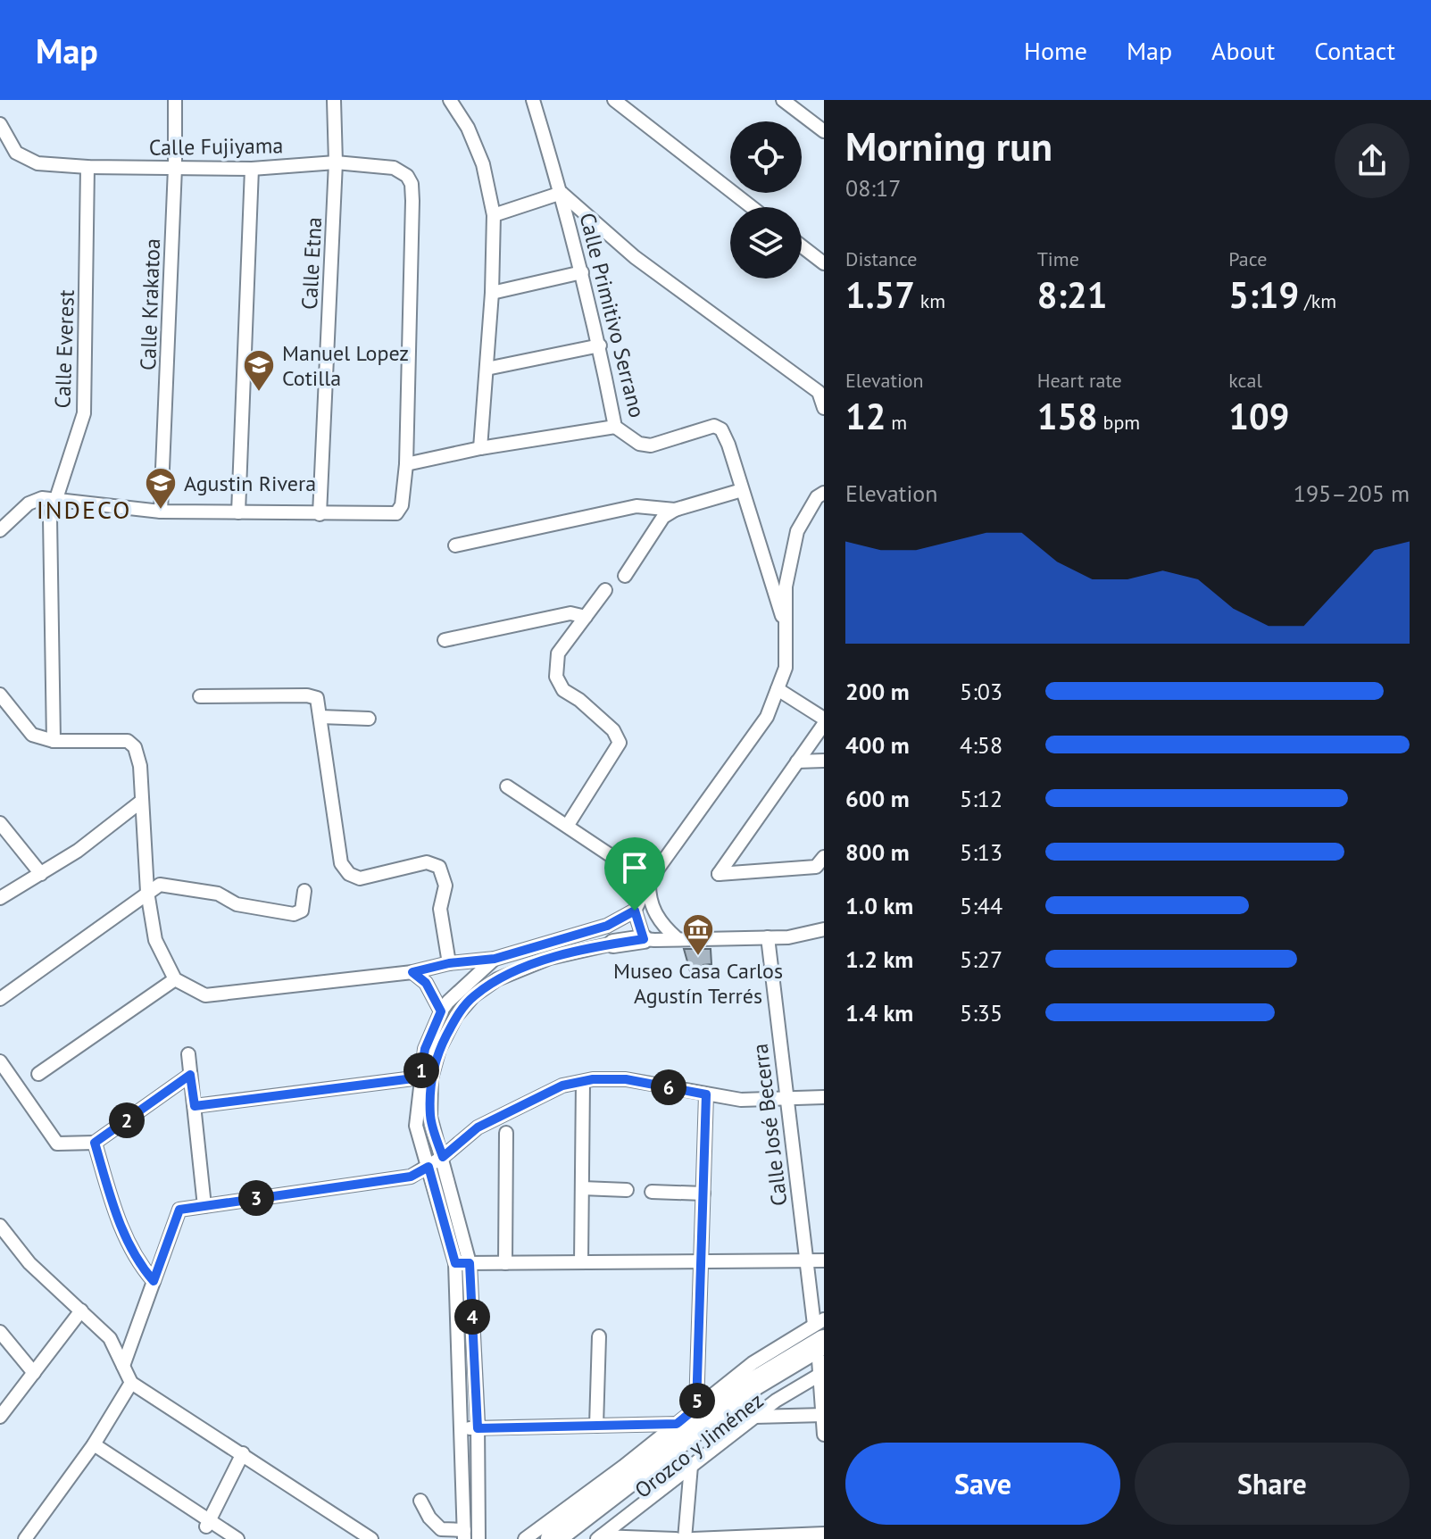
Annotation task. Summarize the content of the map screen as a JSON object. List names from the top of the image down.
{
  "streets": {
    "highway": ["Orozco y Jiménez"],
    "street": [
      "Calle Fujiyama",
      "Calle Etna",
      "Calle Krakatoa",
      "Calle Primitivo Serrano",
      "Calle Everest",
      "Calle José Becerra"
    ]
  },
  "crossings": [
    ["Calle Fujiyama", "Calle Etna"],
    ["Calle Fujiyama", "Calle Krakatoa"],
    ["Calle Fujiyama", "Calle Everest"],
    ["Calle José Becerra", "Orozco y Jiménez"]
  ],
  "districts": ["INDECO"],
  "places": {
    "school or university": ["Manuel Lopez Cotilla", "Agustin Rivera"],
    "museum": ["Museo Casa Carlos Agustín Terrés"]
  },
  "page": {
    "header": "Map",
    "nav": [
      "Home",
      "Map",
      "About",
      "Contact"
    ],
    "heading": ["Morning run", "08:17"],
    "stats": [
      ["Distance", "1.57 km"],
      ["Time", "8:21"],
      ["Pace", "5:19 /km"],
      ["Elevation", "12 m"],
      ["Heart rate", "158 bpm"],
      ["kcal", "109"]
    ],
    "chart": ["Elevation", "195–205 m"],
    "list": [
      {
        "name": "200 m",
        "note": "5:03"
      },
      {
        "name": "400 m",
        "note": "4:58"
      },
      {
        "name": "600 m",
        "note": "5:12"
      },
      {
        "name": "800 m",
        "note": "5:13"
      },
      {
        "name": "1.0 km",
        "note": "5:44"
      },
      {
        "name": "1.2 km",
        "note": "5:27"
      },
      {
        "name": "1.4 km",
        "note": "5:35"
      }
    ],
    "pins": [
      "1",
      "6",
      "2",
      "3",
      "4",
      "5"
    ],
    "buttons": ["Save", "Share"]
  }
}
